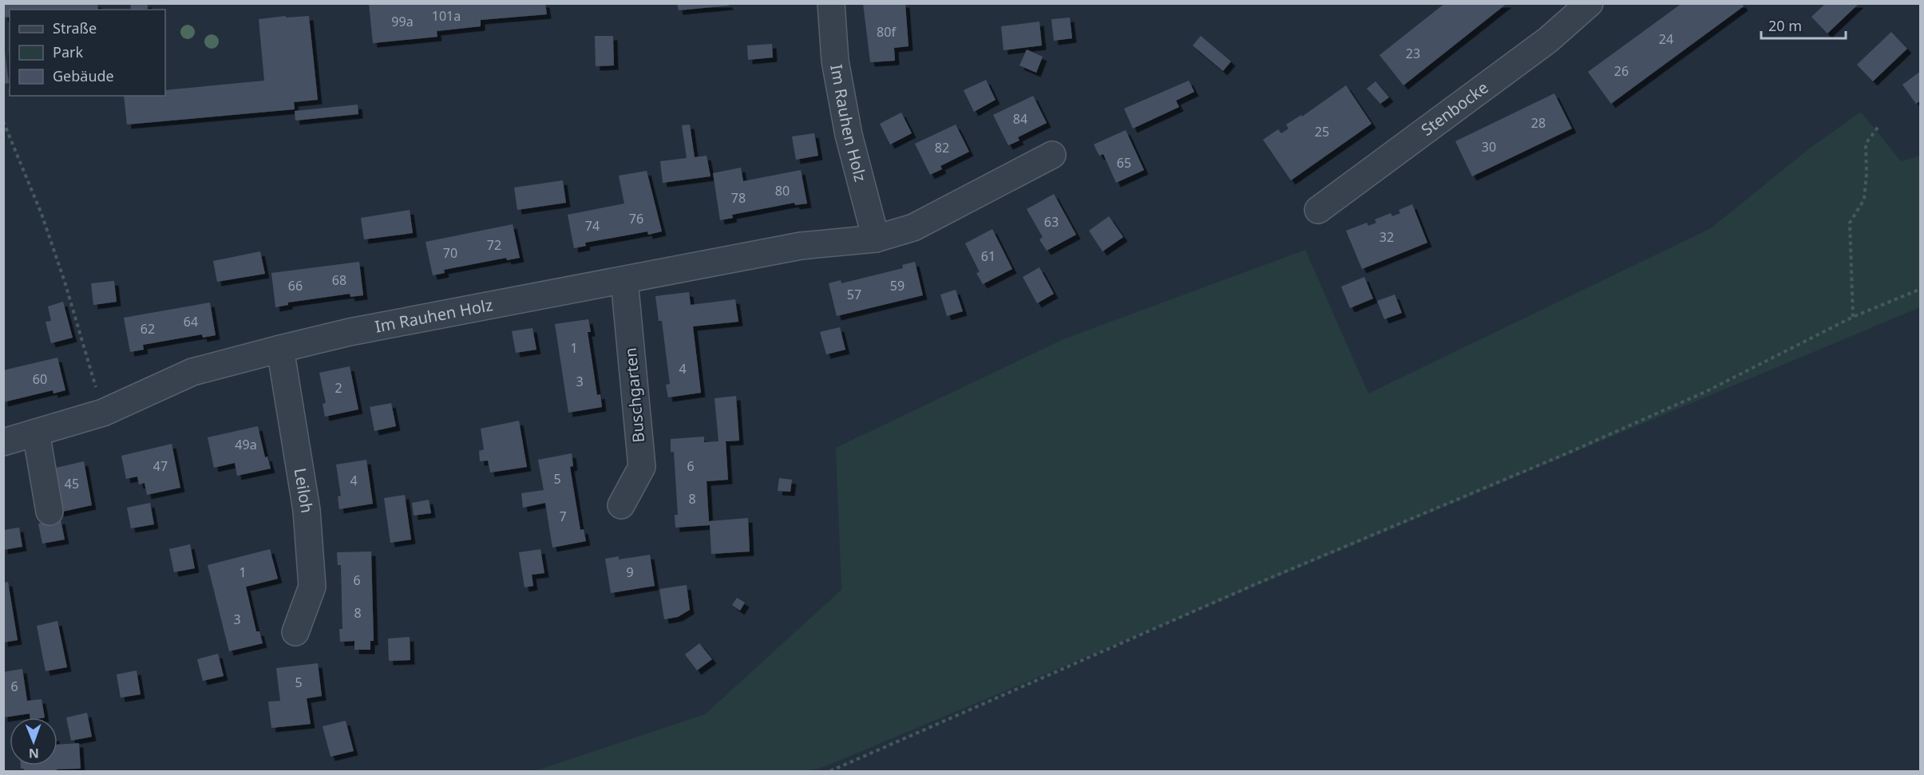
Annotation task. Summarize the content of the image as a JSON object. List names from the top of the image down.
{
  "streets": {
    "street": [
      "Stenbocke",
      "Im Rauhen Holz",
      "Buschgarten",
      "Leiloh"
    ]
  },
  "crossings": [
    ["Im Rauhen Holz", "Buschgarten"],
    ["Im Rauhen Holz", "Leiloh"]
  ],
  "house_numbers": [
    "101a",
    "99a",
    "80f",
    "24",
    "23",
    "26",
    "84",
    "28",
    "25",
    "30",
    "82",
    "65",
    "80",
    "78",
    "76",
    "63",
    "74",
    "32",
    "72",
    "70",
    "61",
    "68",
    "66",
    "59",
    "57",
    "64",
    "62",
    "1",
    "4",
    "60",
    "3",
    "2",
    "49a",
    "47",
    "6",
    "5",
    "4",
    "45",
    "8",
    "7",
    "1",
    "9",
    "6",
    "8",
    "3",
    "5",
    "6"
  ],
  "legend": ["Straße", "Park", "Gebäude"],
  "scale_bar": "20 m",
  "north": "bottom"
}
